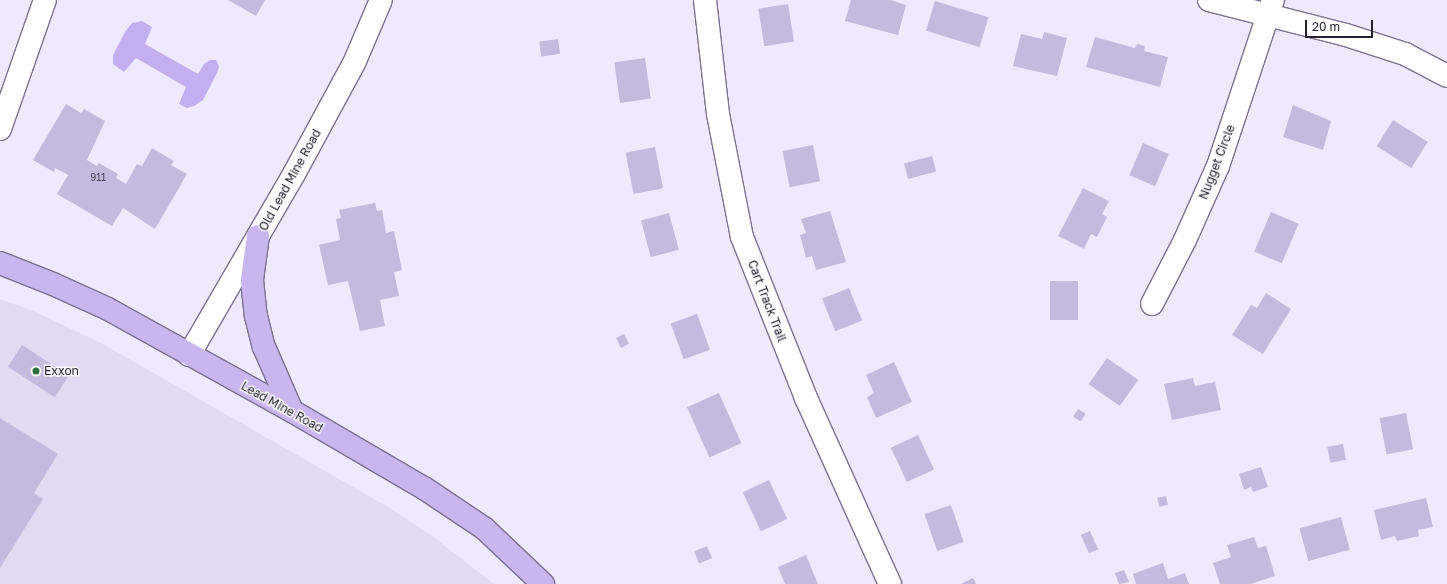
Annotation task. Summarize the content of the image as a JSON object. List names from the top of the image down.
{
  "streets": {
    "main road": ["Lead Mine Road"],
    "street": ["Nugget Circle", "Old Lead Mine Road", "Cart Track Trail"]
  },
  "crossings": [
    ["Old Lead Mine Road", "Lead Mine Road"]
  ],
  "places": ["Exxon"],
  "house_numbers": ["911"],
  "scale_bar": "20 m"
}
